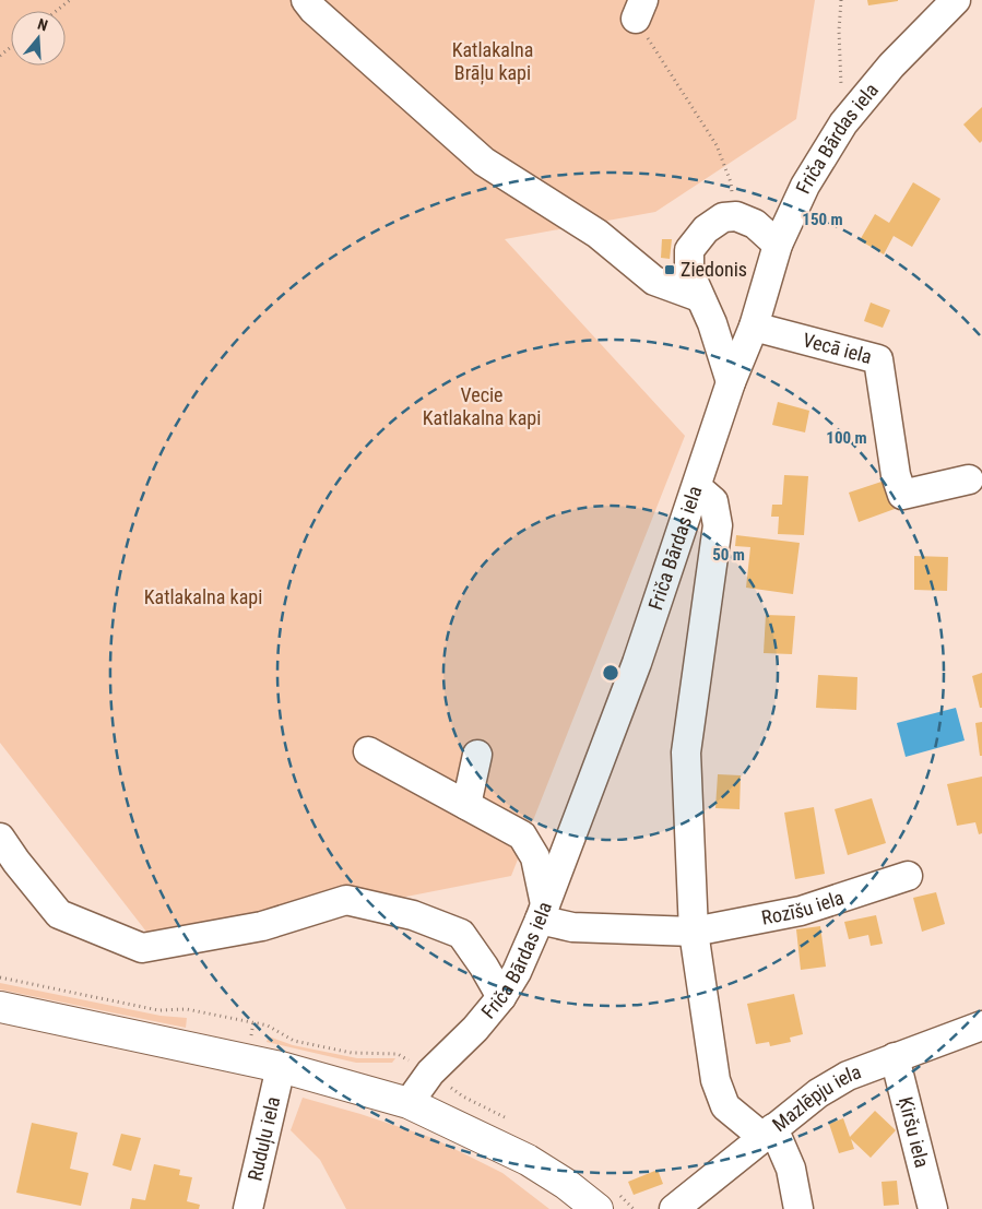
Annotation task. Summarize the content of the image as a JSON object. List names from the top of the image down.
{
  "streets": {
    "street": [
      "Friča Bārdas iela",
      "Vecā iela",
      "Rozīšu iela",
      "Mazlēpju iela",
      "Ķiršu iela",
      "Ruduļu iela"
    ]
  },
  "crossings": [
    ["Friča Bārdas iela", "Vecā iela"],
    ["Friča Bārdas iela", "Rozīšu iela"],
    ["Mazlēpju iela", "Ķiršu iela"]
  ],
  "parks": ["Katlakalna Brāļu kapi", "Vecie Katlakalna kapi", "Katlakalna kapi"],
  "places": {
    "transit": ["Ziedonis"]
  },
  "north": "top",
  "rings": ["150 m", "100 m", "50 m"]
}
